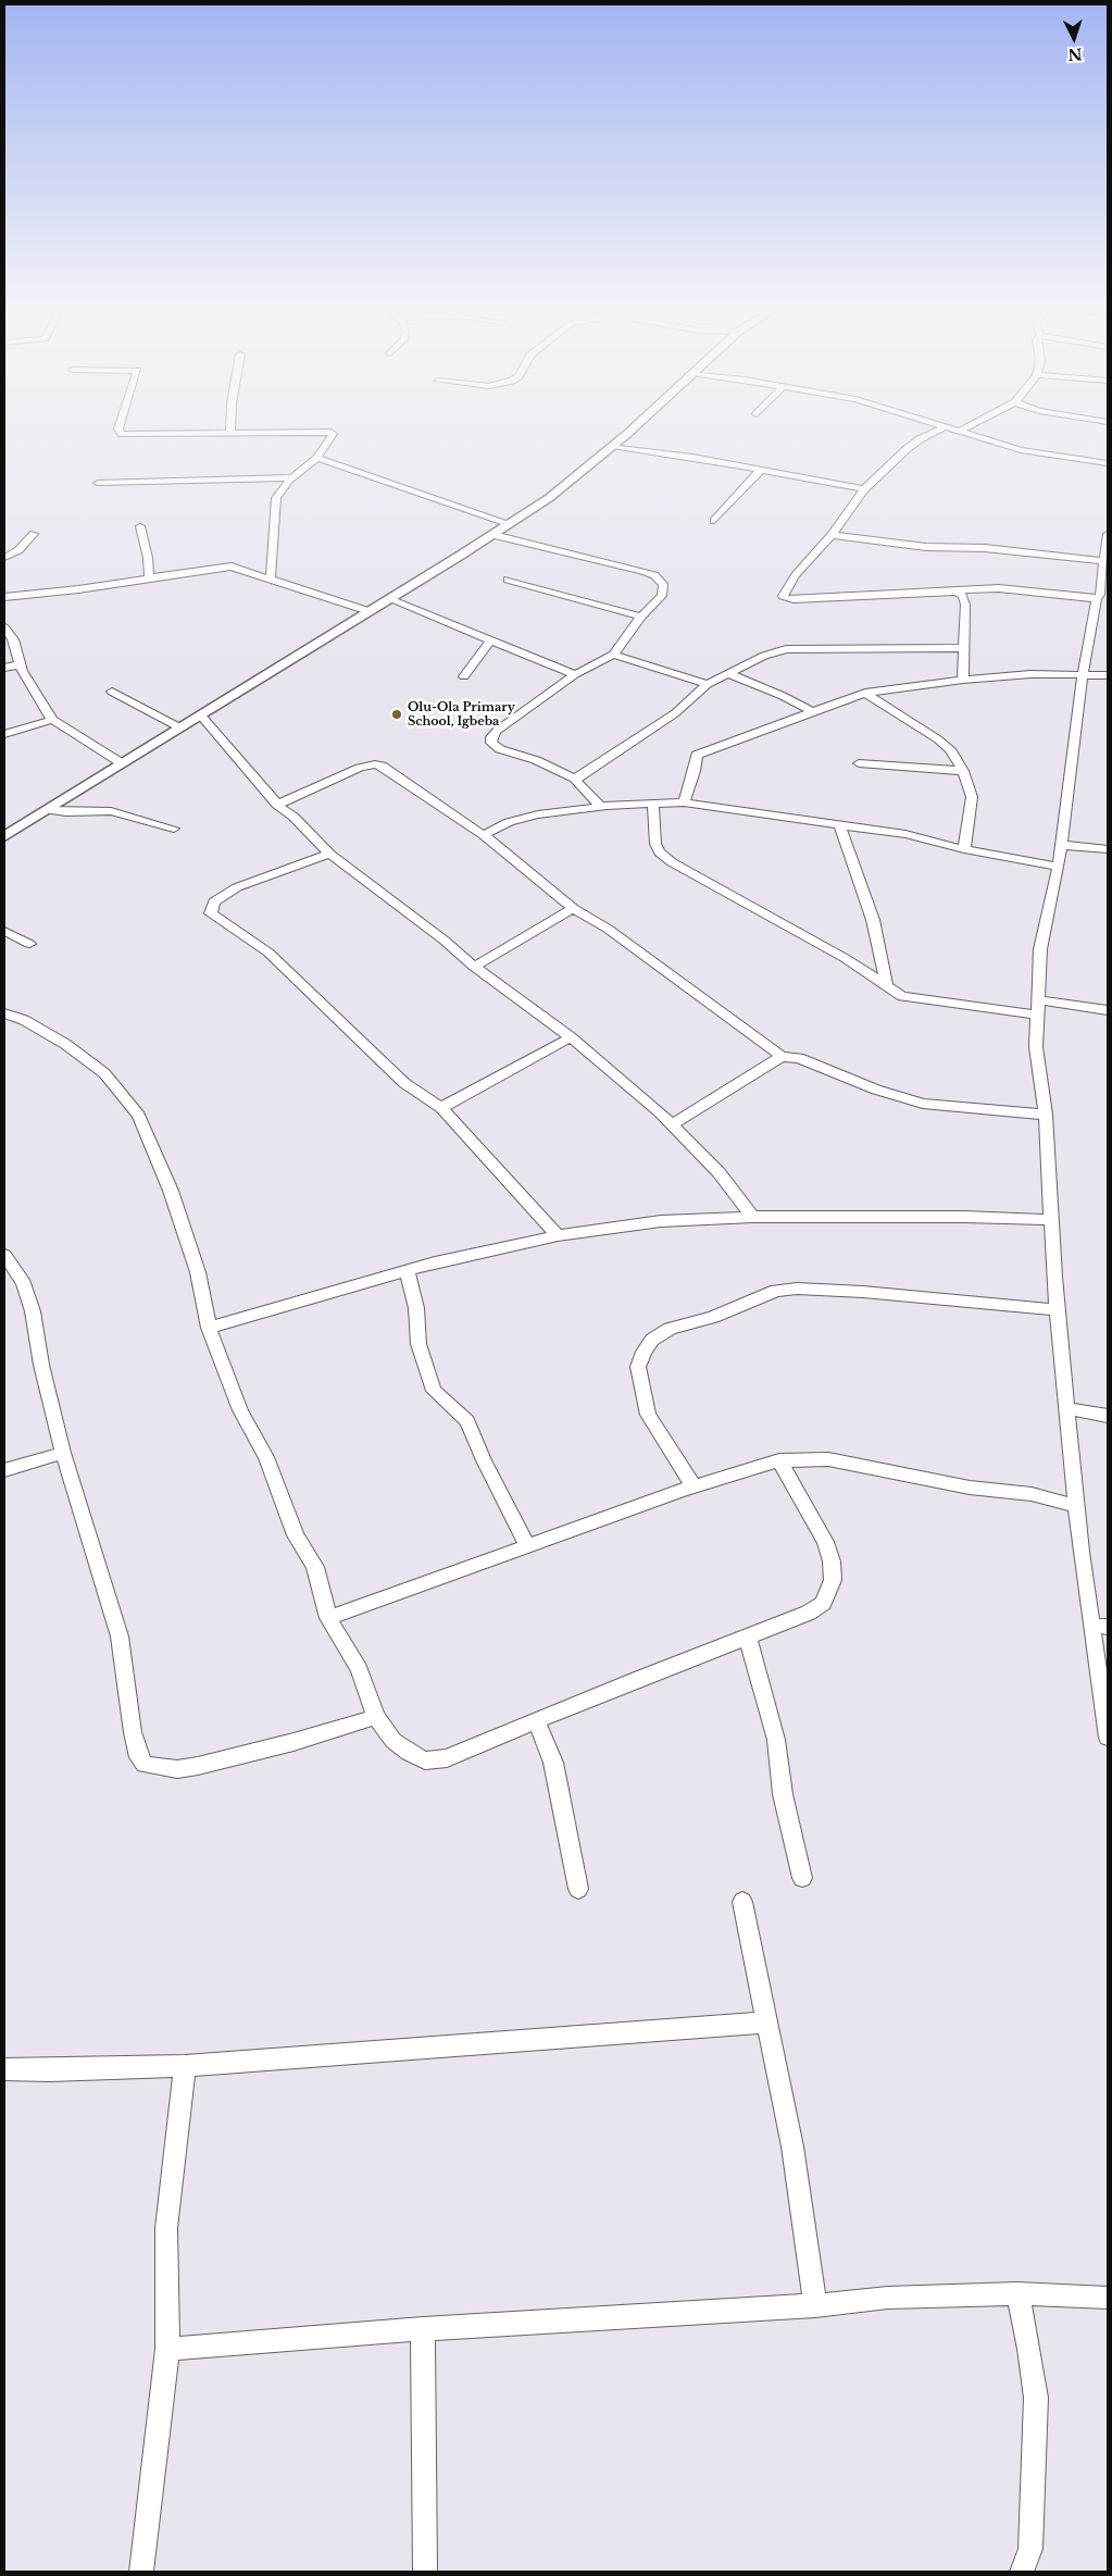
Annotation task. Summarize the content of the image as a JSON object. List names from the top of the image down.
{
  "places": ["Olu-Ola Primary School, Igbeba"],
  "north": "bottom"
}
